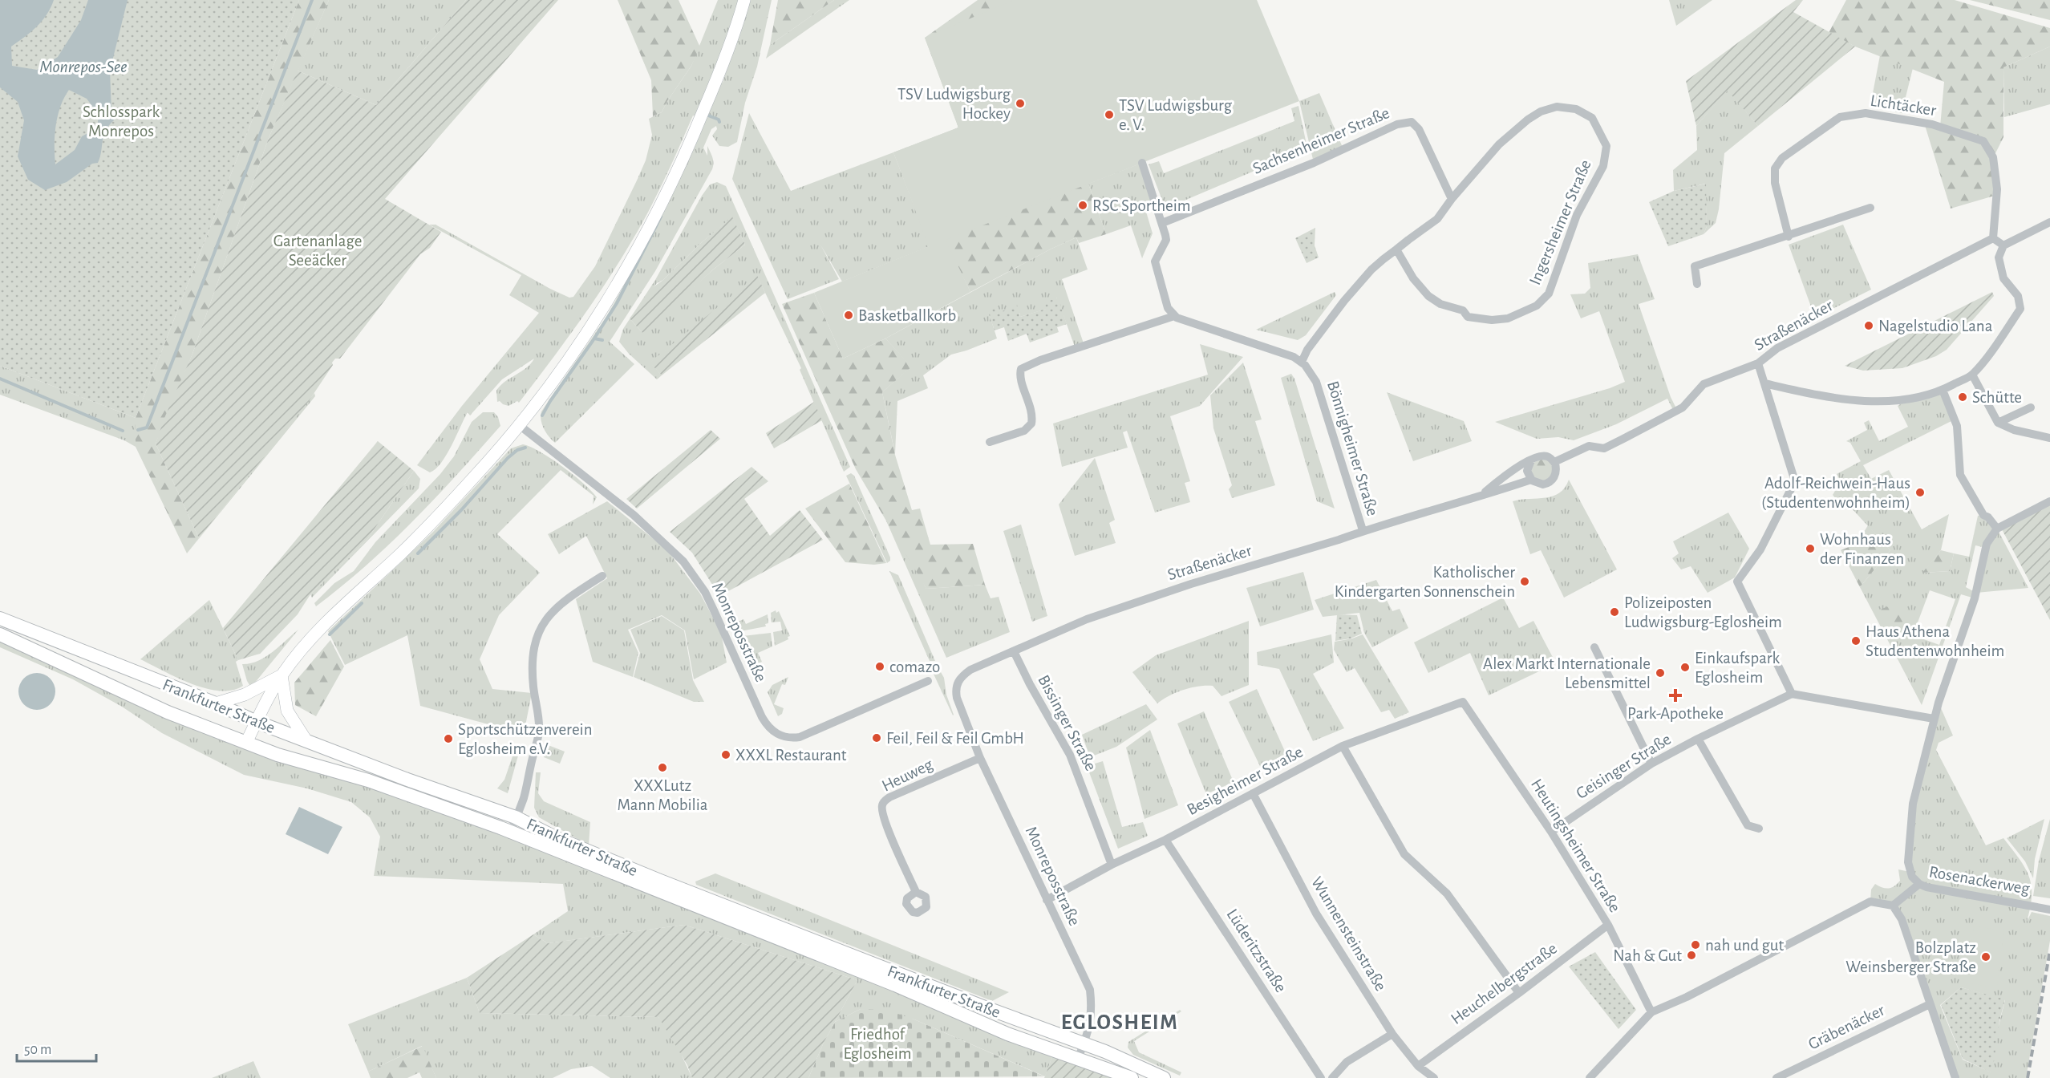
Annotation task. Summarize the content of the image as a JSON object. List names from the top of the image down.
{
  "streets": {
    "main road": ["Frankfurter Straße"],
    "street": [
      "Lichtäcker",
      "Sachsenheimer Straße",
      "Ingersheimer Straße",
      "Straßenäcker",
      "Bönnigheimer Straße",
      "Monreposstraße",
      "Bissinger Straße",
      "Geisinger Straße",
      "Heuweg",
      "Besigheimer Straße",
      "Heutingsheimer Straße",
      "Rosenackerweg",
      "Wunnensteinstraße",
      "Lüderitzstraße",
      "Heuchelbergstraße",
      "Gräbenäcker"
    ]
  },
  "crossings": [
    ["Lichtäcker", "Straßenäcker"],
    ["Sachsenheimer Straße", "Ingersheimer Straße"],
    ["Ingersheimer Straße", "Bönnigheimer Straße"],
    ["Straßenäcker", "Bönnigheimer Straße"],
    ["Straßenäcker", "Monreposstraße"],
    ["Straßenäcker", "Bissinger Straße"],
    ["Monreposstraße", "Frankfurter Straße"],
    ["Monreposstraße", "Heuweg"],
    ["Monreposstraße", "Besigheimer Straße"],
    ["Bissinger Straße", "Besigheimer Straße"],
    ["Geisinger Straße", "Heutingsheimer Straße"],
    ["Besigheimer Straße", "Heutingsheimer Straße"],
    ["Besigheimer Straße", "Wunnensteinstraße"],
    ["Besigheimer Straße", "Lüderitzstraße"],
    ["Heutingsheimer Straße", "Heuchelbergstraße"],
    ["Wunnensteinstraße", "Heuchelbergstraße"]
  ],
  "districts": ["EGLOSHEIM"],
  "water": ["Monrepos-See"],
  "parks": ["Schlosspark Monrepos", "Gartenanlage Seeäcker", "Friedhof Eglosheim"],
  "places": {
    "other": [
      "TSV Ludwigsburg Hockey",
      "TSV Ludwigsburg e. V.",
      "RSC Sportheim",
      "Basketballkorb",
      "Nagelstudio Lana",
      "Schütte",
      "Adolf-Reichwein-Haus (Studentenwohnheim)",
      "Wohnhaus der Finanzen",
      "Katholischer Kindergarten Sonnenschein",
      "Polizeiposten Ludwigsburg-Eglosheim",
      "Haus Athena Studentenwohnheim",
      "comazo",
      "Einkaufspark Eglosheim",
      "Alex Markt Internationale Lebensmittel",
      "Feil, Feil & Feil GmbH",
      "Sportschützenverein Eglosheim e.V.",
      "XXXL Restaurant",
      "XXXLutz Mann Mobilia",
      "nah und gut",
      "Nah & Gut",
      "Bolzplatz Weinsberger Straße"
    ],
    "health": ["Park-Apotheke"]
  },
  "scale_bar": "50 m"
}
